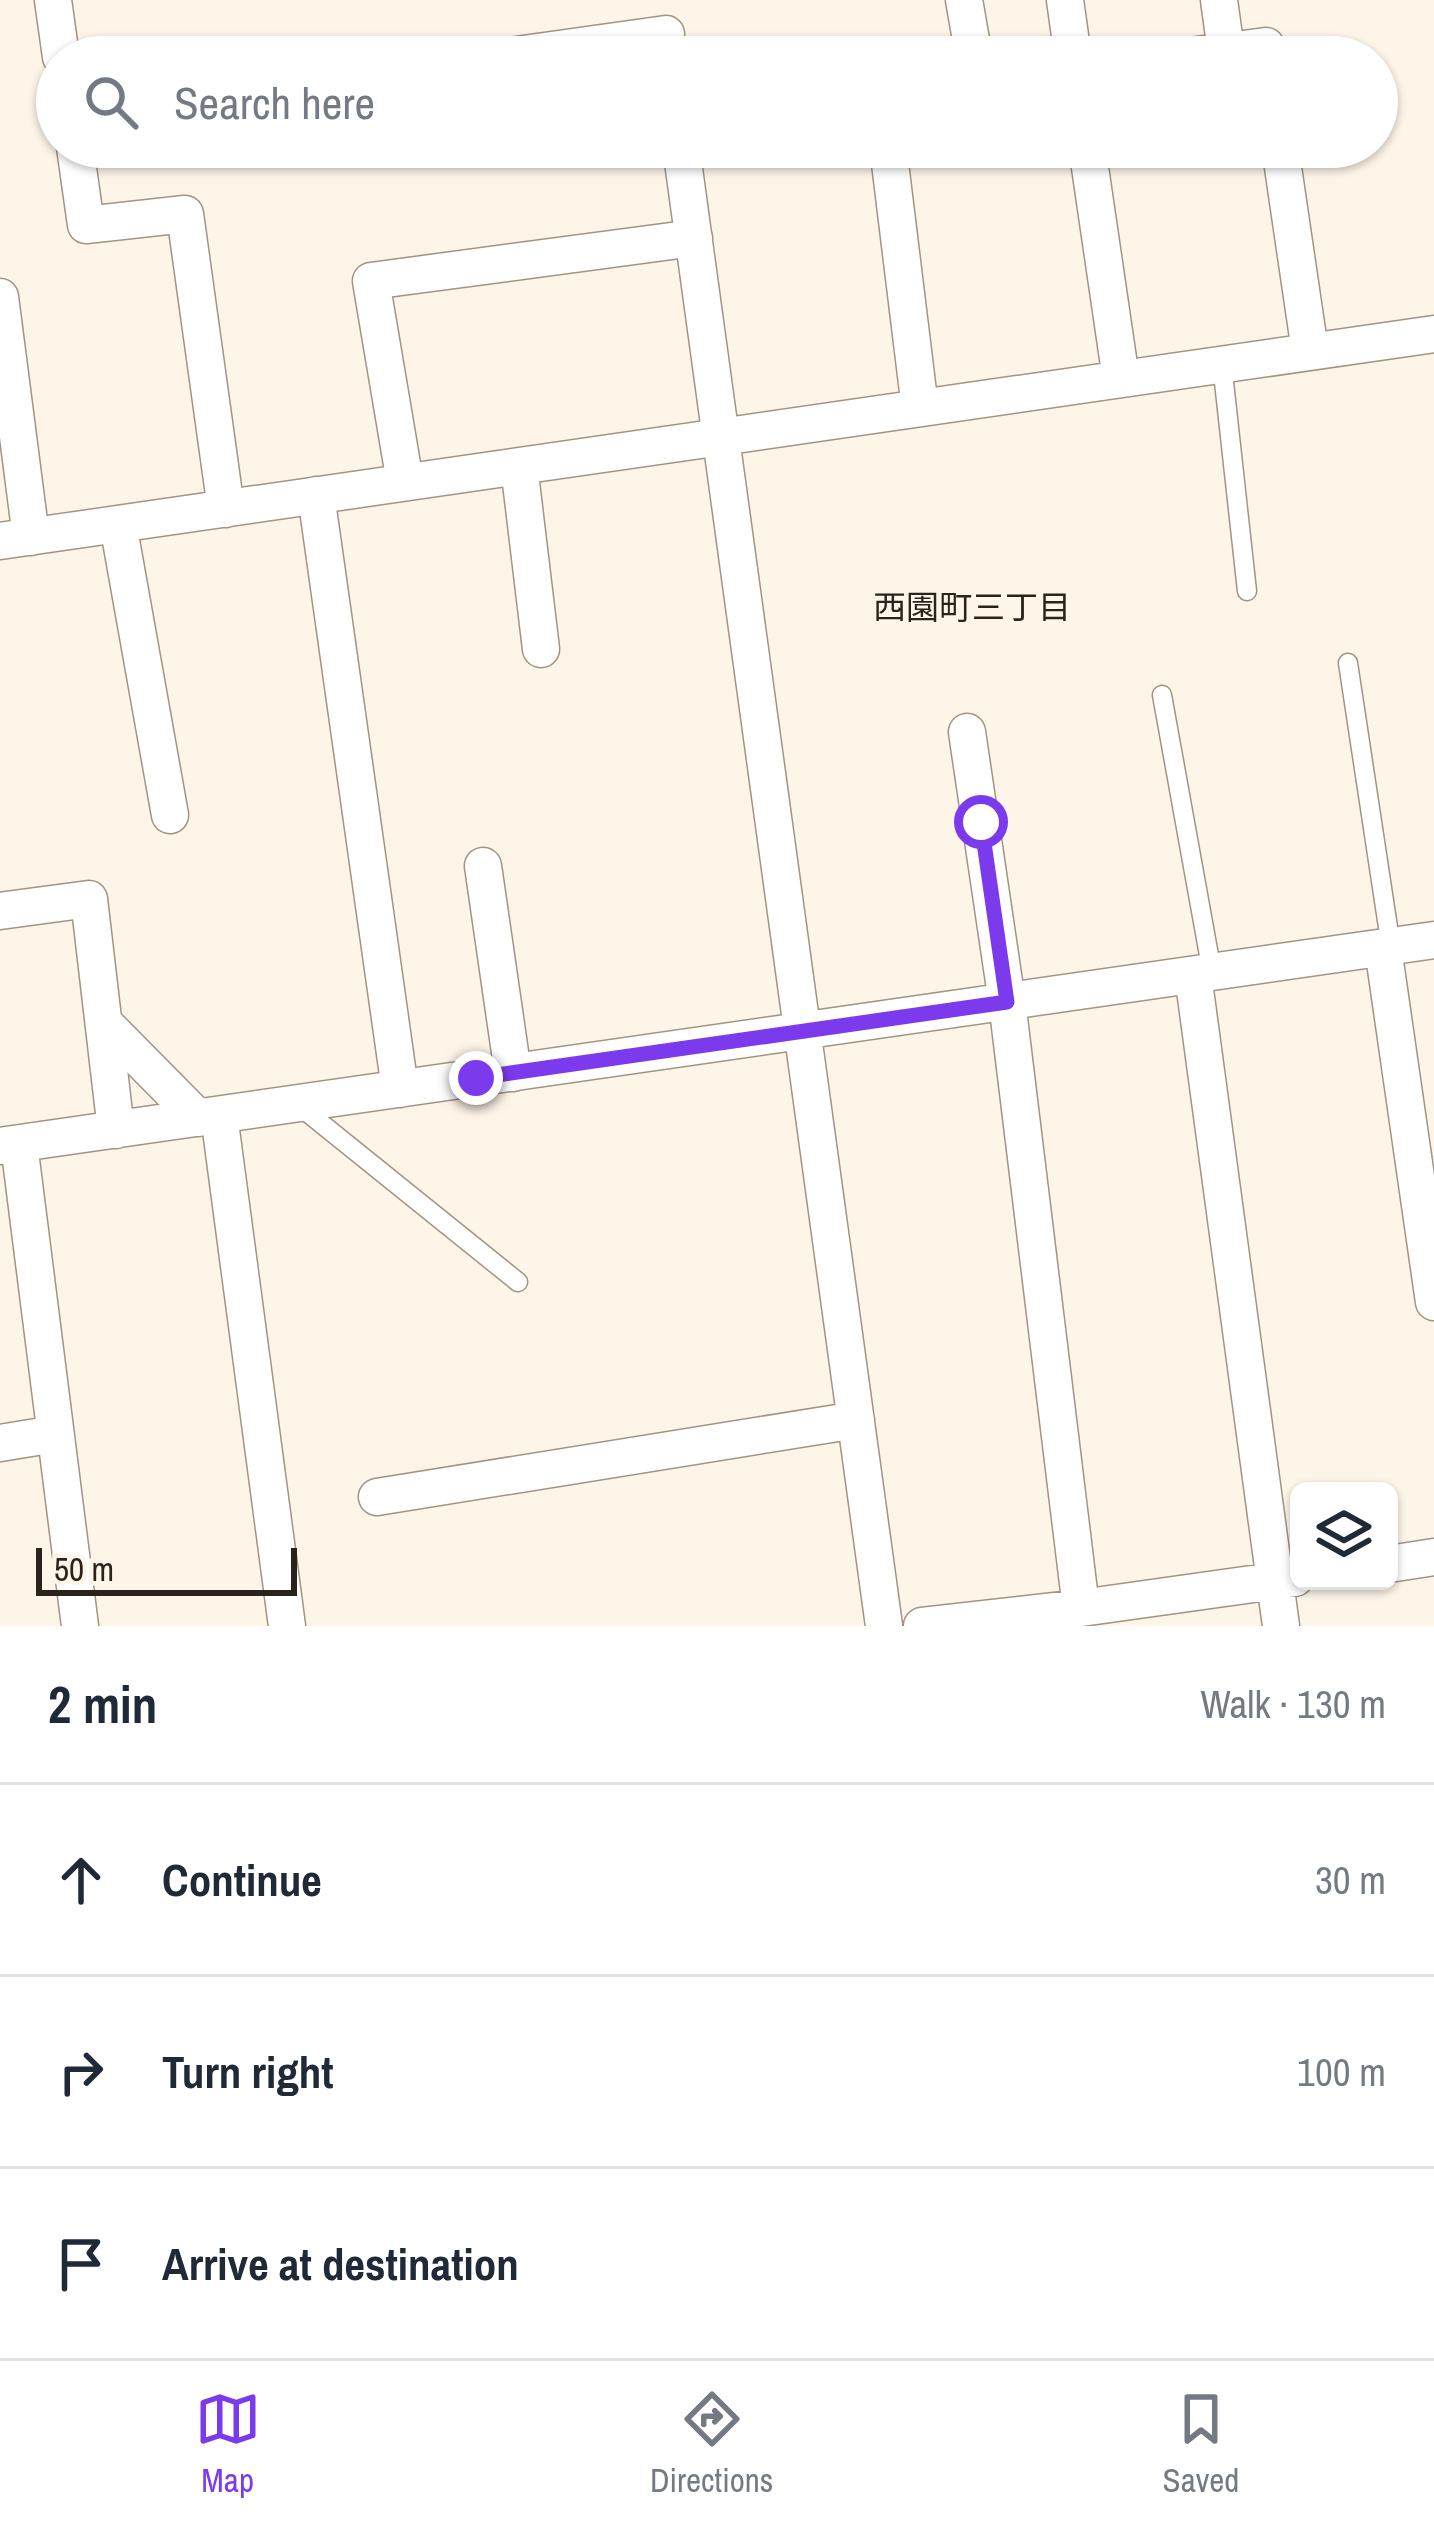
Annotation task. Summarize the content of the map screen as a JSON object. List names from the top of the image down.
{
  "districts": ["西園町三丁目"],
  "scale_bar": "50 m",
  "page": {
    "search": "Search here",
    "scale": "50 m",
    "heading": ["2 min", "Walk · 130 m"],
    "list": [
      ["Continue", "30 m"],
      ["Turn right", "100 m"],
      "Arrive at destination"
    ],
    "nav": ["Map", "Directions", "Saved"]
  }
}
